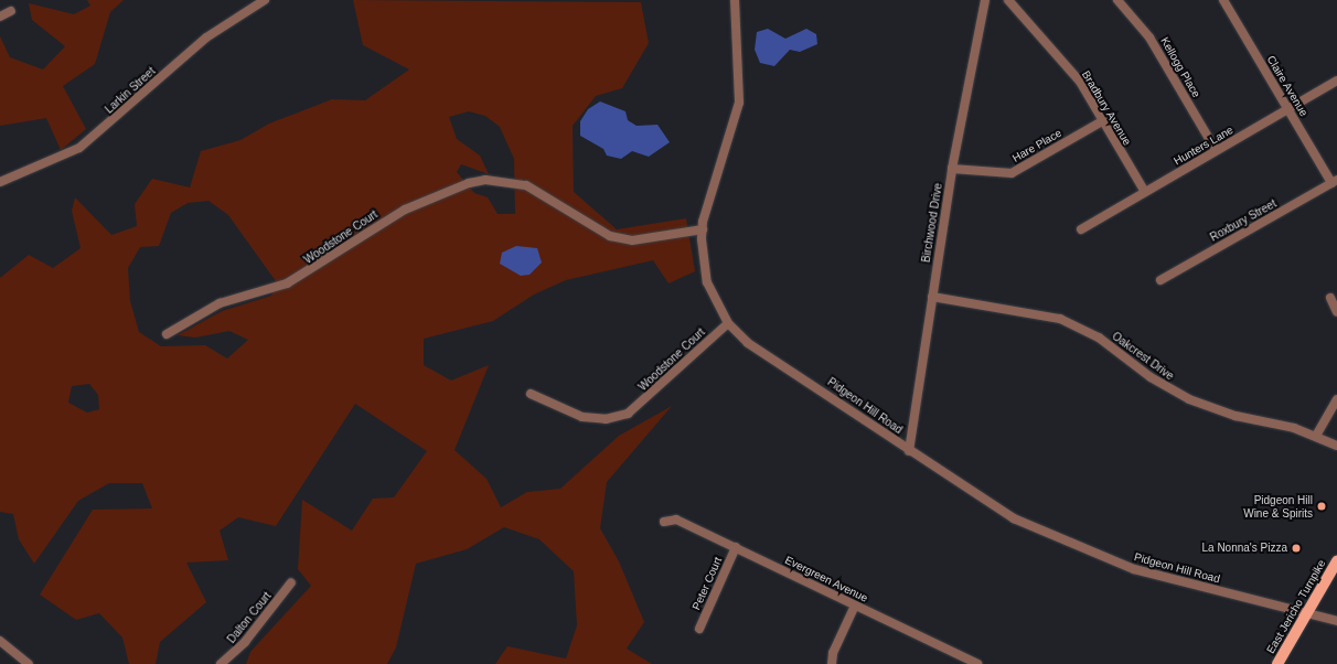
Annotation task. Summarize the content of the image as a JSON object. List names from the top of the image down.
{
  "streets": {
    "main road": ["East Jericho Turnpike"],
    "street": [
      "Kellogg Place",
      "Claire Avenue",
      "Larkin Street",
      "Bradbury Avenue",
      "Hare Place",
      "Hunters Lane",
      "Roxbury Street",
      "Birchwood Drive",
      "Woodstone Court",
      "Oakcrest Drive",
      "Pidgeon Hill Road",
      "Evergreen Avenue",
      "Peter Court",
      "Dalton Court"
    ]
  },
  "crossings": [
    ["Kellogg Place", "Hunters Lane"],
    ["Claire Avenue", "Hunters Lane"],
    ["Claire Avenue", "Roxbury Street"],
    ["Bradbury Avenue", "Hare Place"],
    ["Bradbury Avenue", "Hunters Lane"],
    ["Hare Place", "Birchwood Drive"],
    ["Birchwood Drive", "Oakcrest Drive"],
    ["Birchwood Drive", "Pidgeon Hill Road"],
    ["Woodstone Court", "Pidgeon Hill Road"],
    ["Pidgeon Hill Road", "East Jericho Turnpike"],
    ["Evergreen Avenue", "Peter Court"]
  ],
  "places": ["Pidgeon Hill Wine & Spirits", "La Nonna's Pizza"]
}
